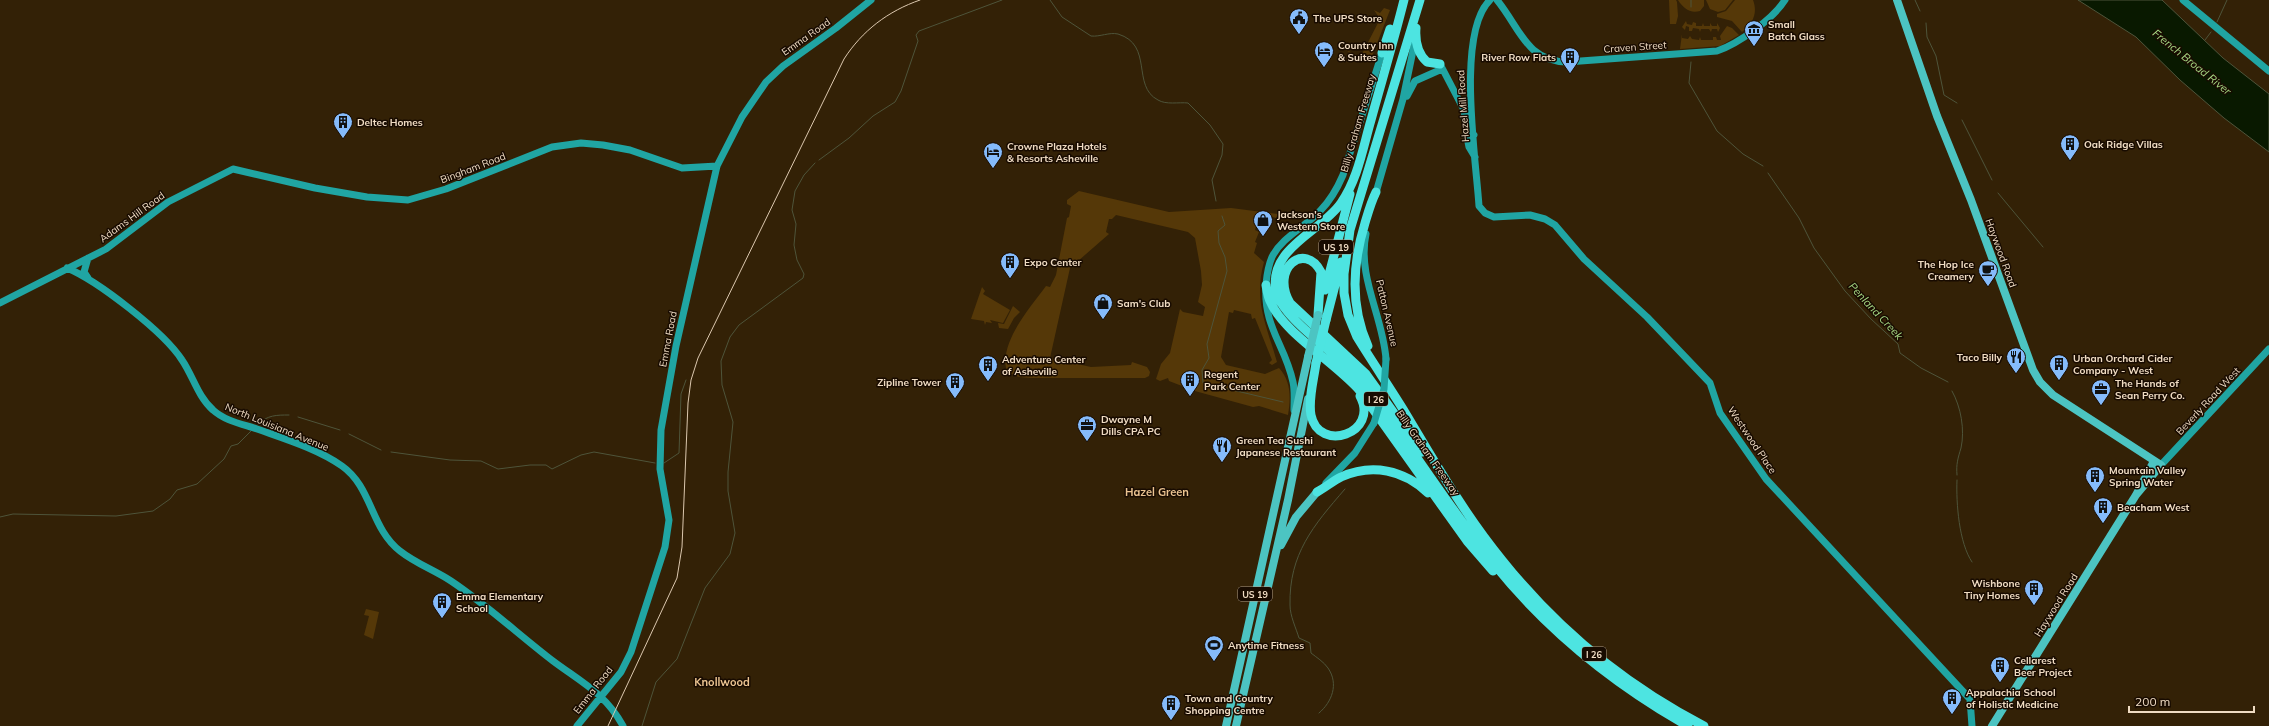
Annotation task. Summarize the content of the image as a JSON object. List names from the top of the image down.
{
  "streets": {
    "highway": [
      "Billy Graham Freeway",
      "US 19",
      "Patton Avenue",
      "I 26"
    ],
    "main road": ["Haywood Road"],
    "street": [
      "Emma Road",
      "Craven Street",
      "Hazel Mill Road",
      "Bingham Road",
      "Adams Hill Road",
      "Beverly Road West",
      "North Louisiana Avenue",
      "Westwood Place"
    ]
  },
  "crossings": [
    ["Emma Road", "Bingham Road"],
    ["Emma Road", "North Louisiana Avenue"],
    ["Hazel Mill Road", "Westwood Place"],
    ["Billy Graham Freeway", "Patton Avenue"],
    ["Bingham Road", "Adams Hill Road"],
    ["Adams Hill Road", "North Louisiana Avenue"],
    ["Haywood Road", "Beverly Road West"]
  ],
  "districts": ["Hazel Green", "Knollwood"],
  "water": ["French Broad River", "Penland Creek"],
  "places": {
    "public building": ["The UPS Store"],
    "museum": ["Small Batch Glass"],
    "hotel": ["Country Inn & Suites", "Crowne Plaza Hotels & Resorts Asheville"],
    "building": [
      "River Row Flats",
      "Deltec Homes",
      "Oak Ridge Villas",
      "Expo Center",
      "Urban Orchard Cider Company - West",
      "Adventure Center of Asheville",
      "Regent Park Center",
      "Zipline Tower",
      "Mountain Valley Spring Water",
      "Beacham West",
      "Wishbone Tiny Homes",
      "Emma Elementary School",
      "Cellarest Beer Project",
      "Appalachia School of Holistic Medicine",
      "Town and Country Shopping Centre"
    ],
    "shop": ["Jackson's Western Store", "Sam's Club"],
    "cafe": ["The Hop Ice Creamery"],
    "restaurant": ["Taco Billy", "Green Tea Sushi Japanese Restaurant"],
    "office": ["The Hands of Sean Perry Co.", "Dwayne M Dills CPA PC"],
    "sports": ["Anytime Fitness"]
  },
  "scale_bar": "200 m"
}
